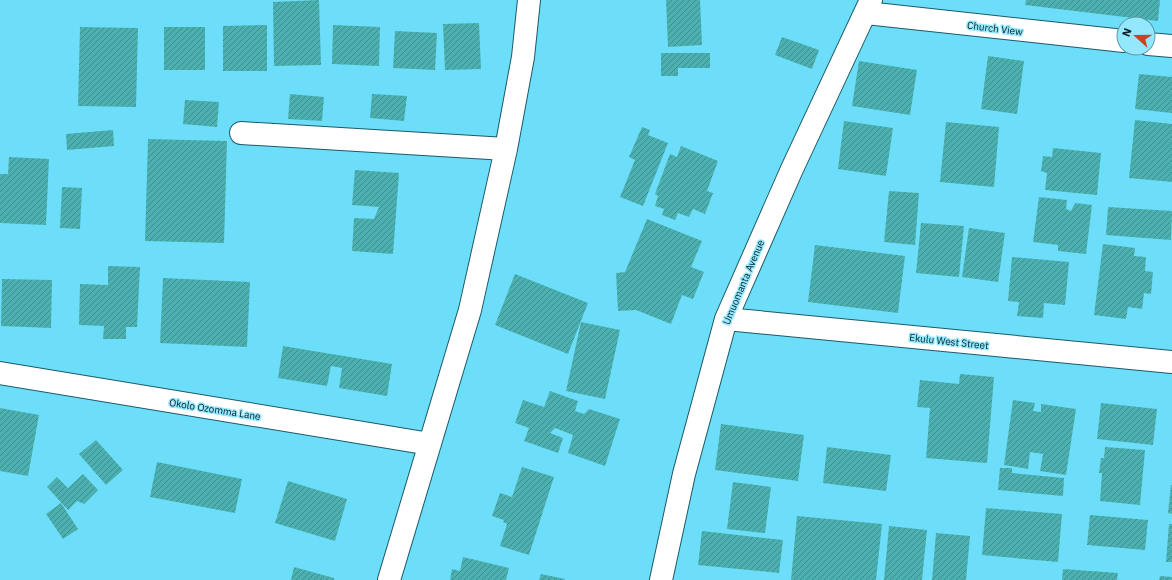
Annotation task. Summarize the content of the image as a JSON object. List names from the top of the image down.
{
  "streets": {
    "street": [
      "Church View",
      "Umuomanta Avenue",
      "Ekulu West Street",
      "Okolo Ozomma Lane"
    ]
  },
  "crossings": [
    ["Church View", "Umuomanta Avenue"],
    ["Umuomanta Avenue", "Ekulu West Street"]
  ],
  "north": "left"
}
